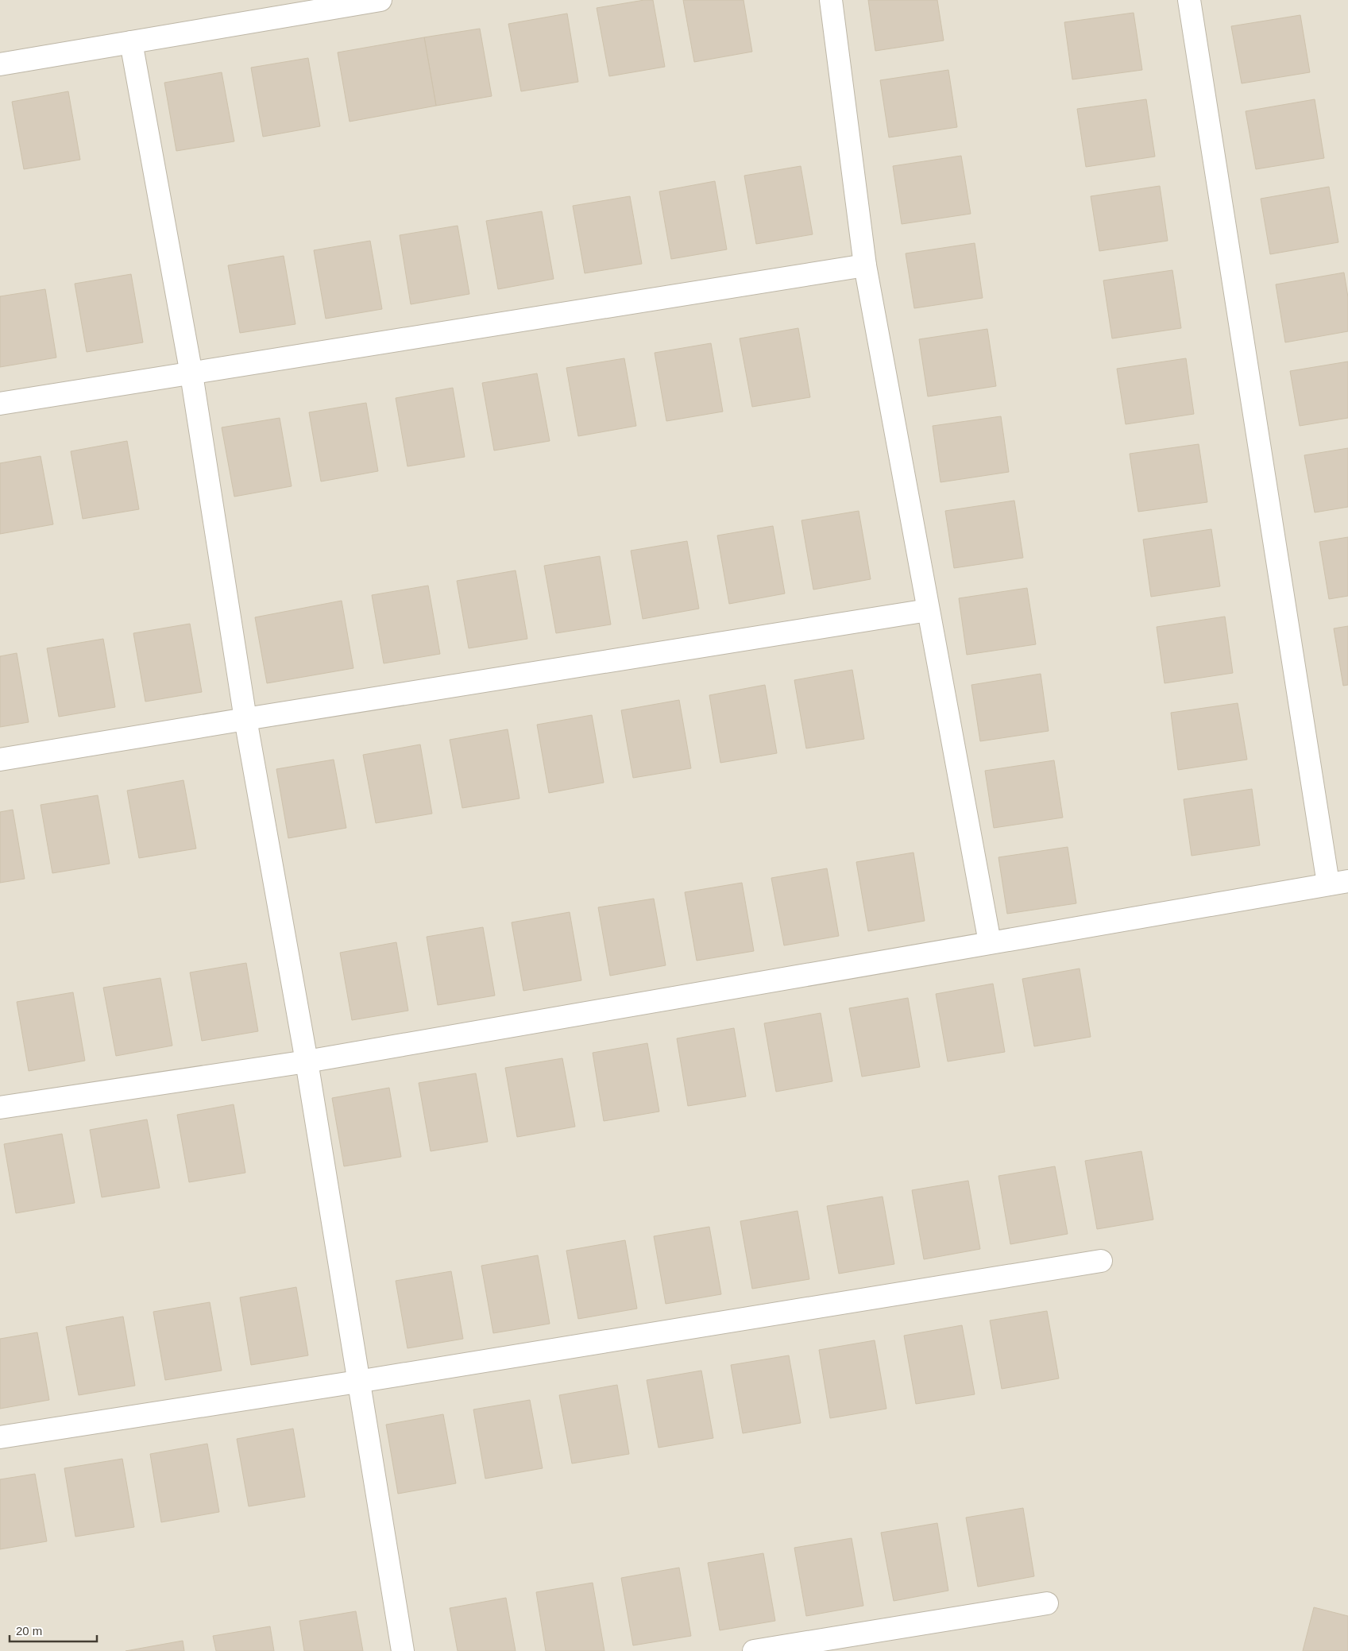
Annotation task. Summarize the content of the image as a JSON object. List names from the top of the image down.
{
  "scale_bar": "20 m"
}
